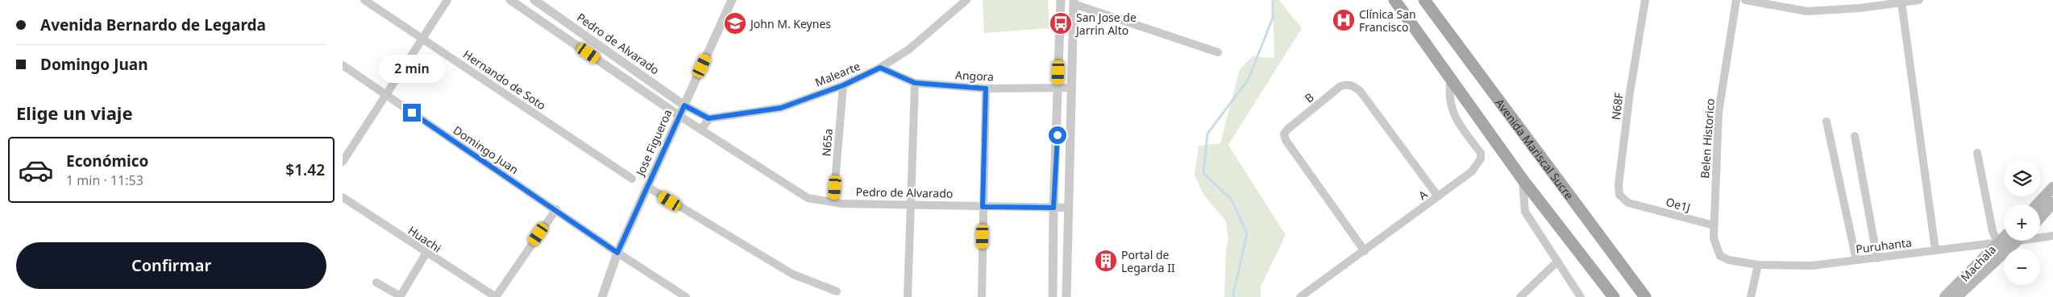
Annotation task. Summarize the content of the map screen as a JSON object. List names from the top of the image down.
{
  "streets": {
    "main road": ["Avenida Mariscal Sucre", "Machala"],
    "street": [
      "Pedro de Alvarado",
      "Malearte",
      "Angora",
      "Hernando de Soto",
      "B",
      "N68F",
      "Belen Historico",
      "Jose Figueroa",
      "N65a",
      "Domingo Juan",
      "A",
      "Oe1J",
      "Huachi",
      "Puruhanta"
    ]
  },
  "crossings": [
    ["Pedro de Alvarado", "Malearte"],
    ["Pedro de Alvarado", "Jose Figueroa"],
    ["Pedro de Alvarado", "N65a"],
    ["Malearte", "Angora"],
    ["Malearte", "N65a"],
    ["B", "A"],
    ["N68F", "Oe1J"],
    ["Belen Historico", "Oe1J"],
    ["Belen Historico", "Puruhanta"],
    ["Jose Figueroa", "Domingo Juan"],
    ["Puruhanta", "Machala"]
  ],
  "places": {
    "hospital": ["Clínica San Francisco"],
    "school or university": ["John M. Keynes"],
    "bus stop": ["San Jose de Jarrin Alto"],
    "building": ["Portal de Legarda II"]
  },
  "page": {
    "banner": ["Avenida Bernardo de Legarda", "Domingo Juan"],
    "bubble": "2 min",
    "heading": "Elige un viaje",
    "list": [
      {
        "name": "Económico",
        "note": "1 min · 11:53",
        "value": "$1.42"
      }
    ],
    "map_buttons": ["+", "−"],
    "buttons": "Confirmar"
  }
}
